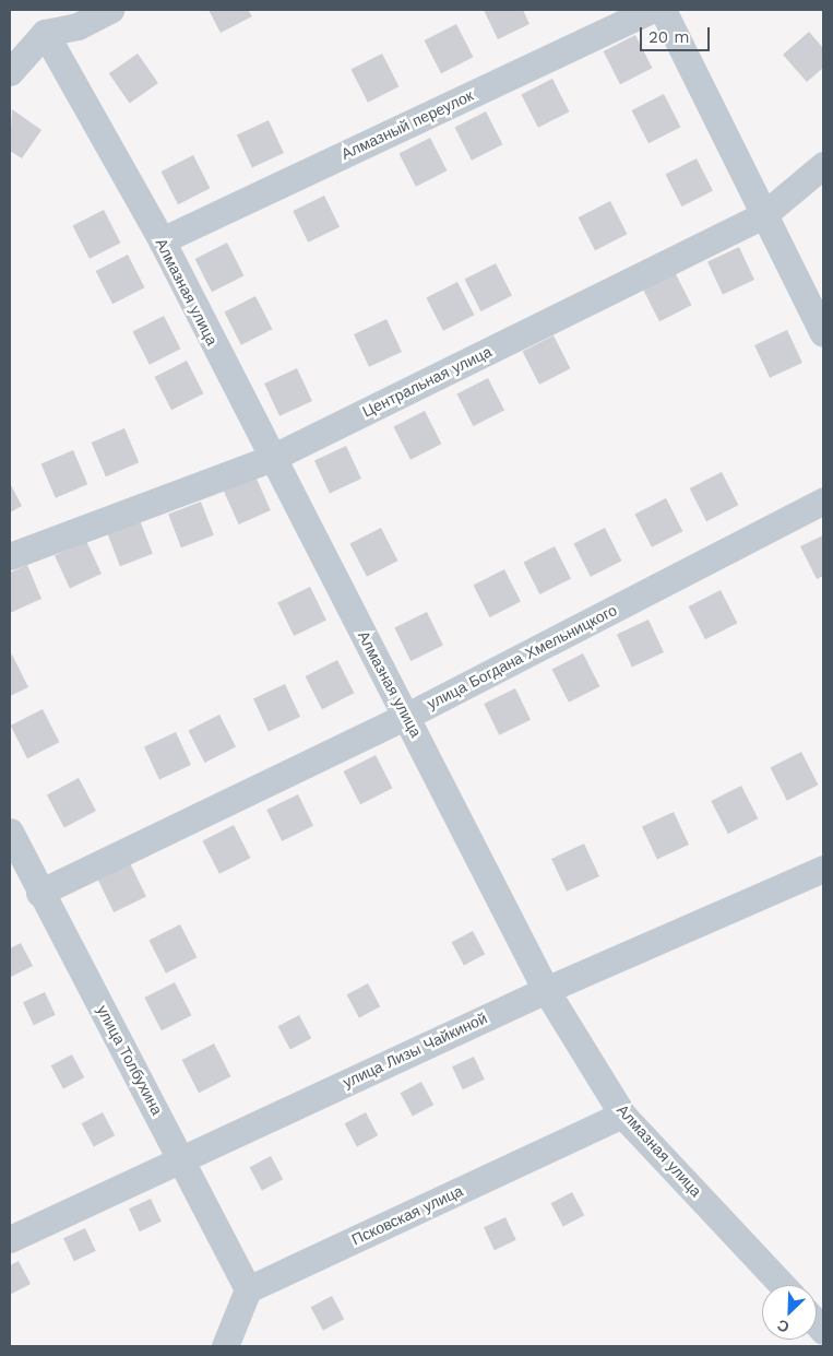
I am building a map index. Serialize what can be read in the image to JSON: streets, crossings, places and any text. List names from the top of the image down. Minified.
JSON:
{"streets":{"street":["Алмазный переулок","Алмазная улица","Центральная улица","улица Богдана Хмельницкого","улица Лизы Чайкиной","улица Толбухина","Псковская улица"]},"crossings":[["Алмазный переулок","Алмазная улица"],["Алмазная улица","Центральная улица"],["Алмазная улица","улица Богдана Хмельницкого"],["Алмазная улица","улица Лизы Чайкиной"],["Алмазная улица","Псковская улица"],["улица Богдана Хмельницкого","улица Толбухина"],["улица Лизы Чайкиной","улица Толбухина"],["улица Толбухина","Псковская улица"]],"scale_bar":"20 m","north":"bottom left"}
